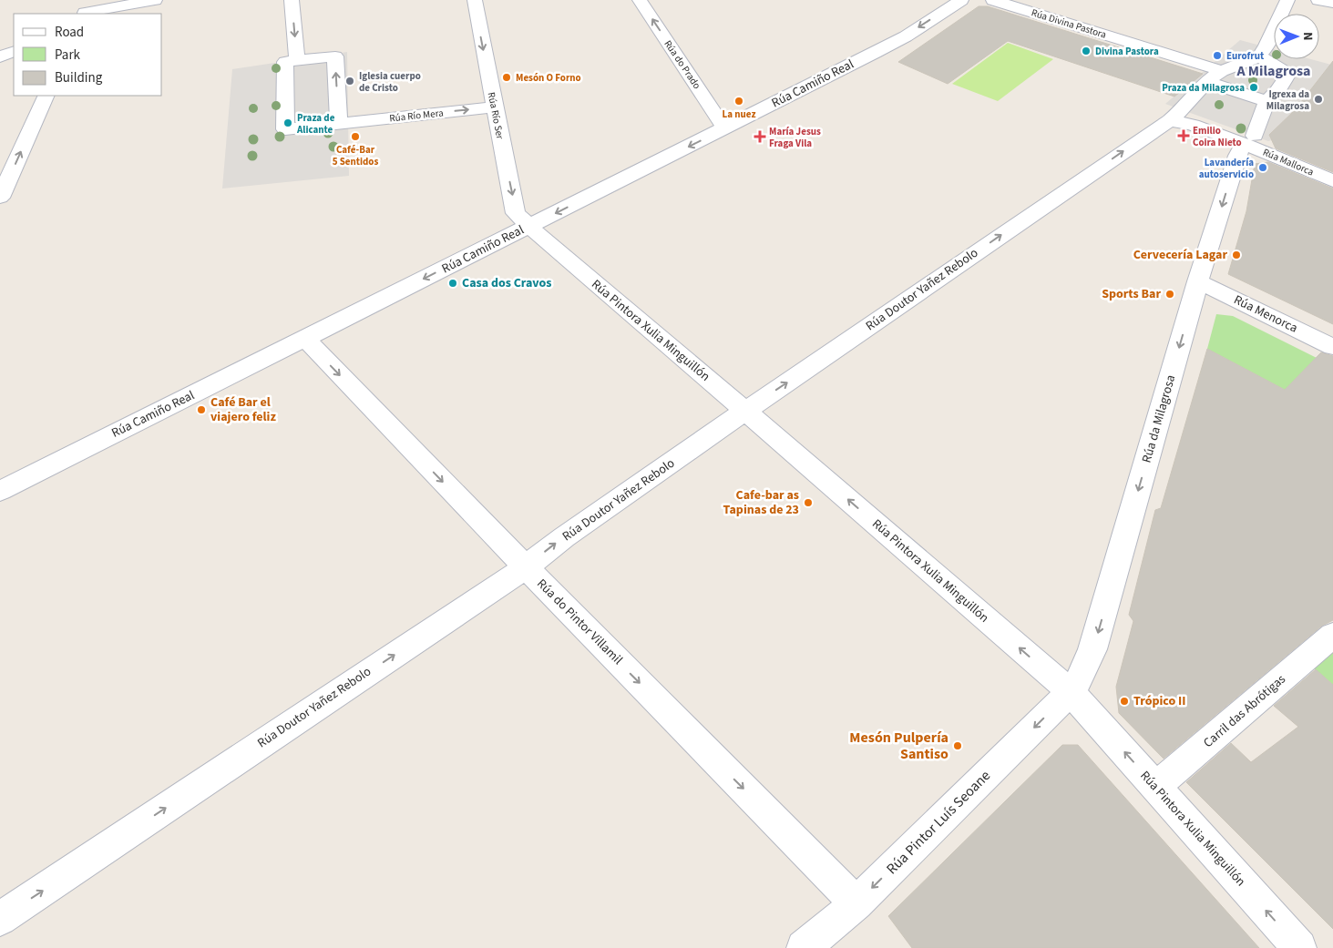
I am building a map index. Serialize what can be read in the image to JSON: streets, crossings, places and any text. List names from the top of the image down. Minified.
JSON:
{"streets":{"street":["Rúa Divina Pastora","Rúa do Prado","Rúa Camiño Real","Rúa Río Mera","Rúa Río Ser","Rúa Mallorca","Rúa Doutor Yañez Rebolo","Rúa Menorca","Rúa Pintora Xulia Minguillón","Rúa da Milagrosa","Rúa do Pintor Villamil","Carril das Abrótigas","Rúa Pintor Luís Seoane"]},"crossings":[["Rúa do Prado","Rúa Camiño Real"],["Rúa Camiño Real","Rúa Río Ser"],["Rúa Camiño Real","Rúa Pintora Xulia Minguillón"],["Rúa Camiño Real","Rúa do Pintor Villamil"],["Rúa Río Mera","Rúa Río Ser"],["Rúa Río Ser","Rúa Pintora Xulia Minguillón"],["Rúa Mallorca","Rúa da Milagrosa"],["Rúa Doutor Yañez Rebolo","Rúa Pintora Xulia Minguillón"],["Rúa Doutor Yañez Rebolo","Rúa do Pintor Villamil"],["Rúa Menorca","Rúa da Milagrosa"],["Rúa Pintora Xulia Minguillón","Rúa da Milagrosa"],["Rúa Pintora Xulia Minguillón","Carril das Abrótigas"],["Rúa Pintora Xulia Minguillón","Rúa Pintor Luís Seoane"],["Rúa da Milagrosa","Rúa Pintor Luís Seoane"],["Rúa do Pintor Villamil","Rúa Pintor Luís Seoane"]],"one_way":["Rúa do Prado","Rúa Camiño Real","Rúa Río Mera","Rúa Río Ser","Rúa Doutor Yañez Rebolo","Rúa Pintora Xulia Minguillón","Rúa da Milagrosa","Rúa do Pintor Villamil","Rúa Pintor Luís Seoane"],"districts":["A Milagrosa"],"places":{"other":["Divina Pastora","Eurofrut","Mesón O Forno","Iglesia cuerpo de Cristo","Praza da Milagrosa","Igrexa da Milagrosa","La nuez","Praza de Alicante","Café-Bar 5 Sentidos","Lavandería autoservicio","Cervecería Lagar","Casa dos Cravos","Sports Bar","Café Bar el viajero feliz","Cafe-bar as Tapinas de 23","Trópico II","Mesón Pulpería Santiso"],"health":["Emilio Coira Nieto","María Jesus Fraga Vila"]},"legend":["Road","Park","Building"],"north":"right"}
